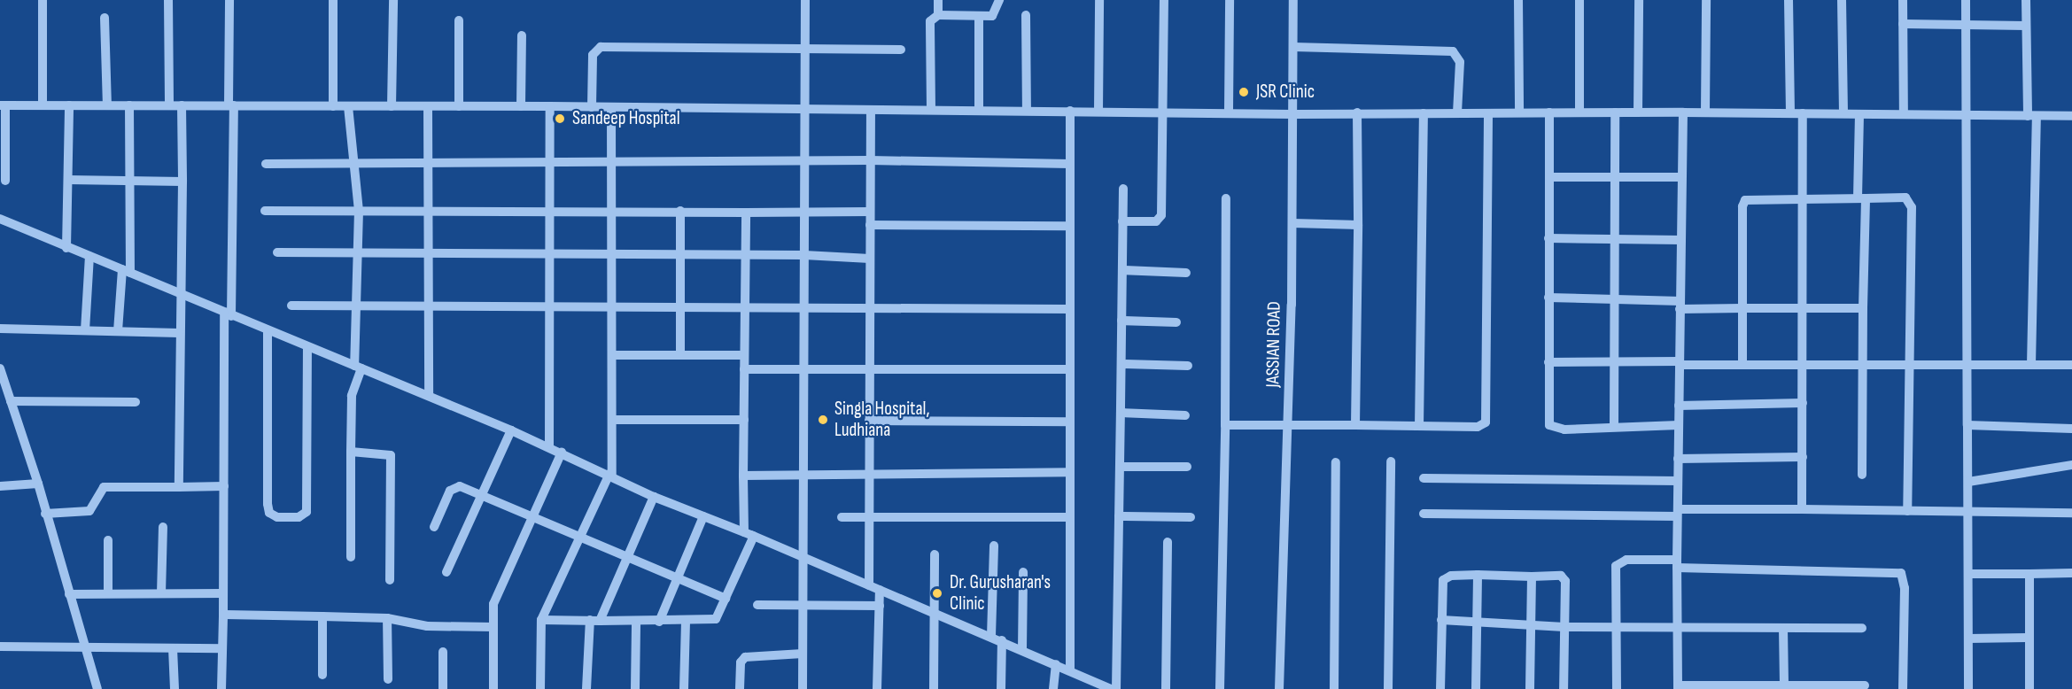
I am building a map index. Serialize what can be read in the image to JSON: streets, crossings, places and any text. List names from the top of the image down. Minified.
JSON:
{"streets":{"street":["JASSIAN ROAD"]},"places":["JSR Clinic","Sandeep Hospital","Singla Hospital, Ludhiana","Dr. Gurusharan's Clinic"]}
